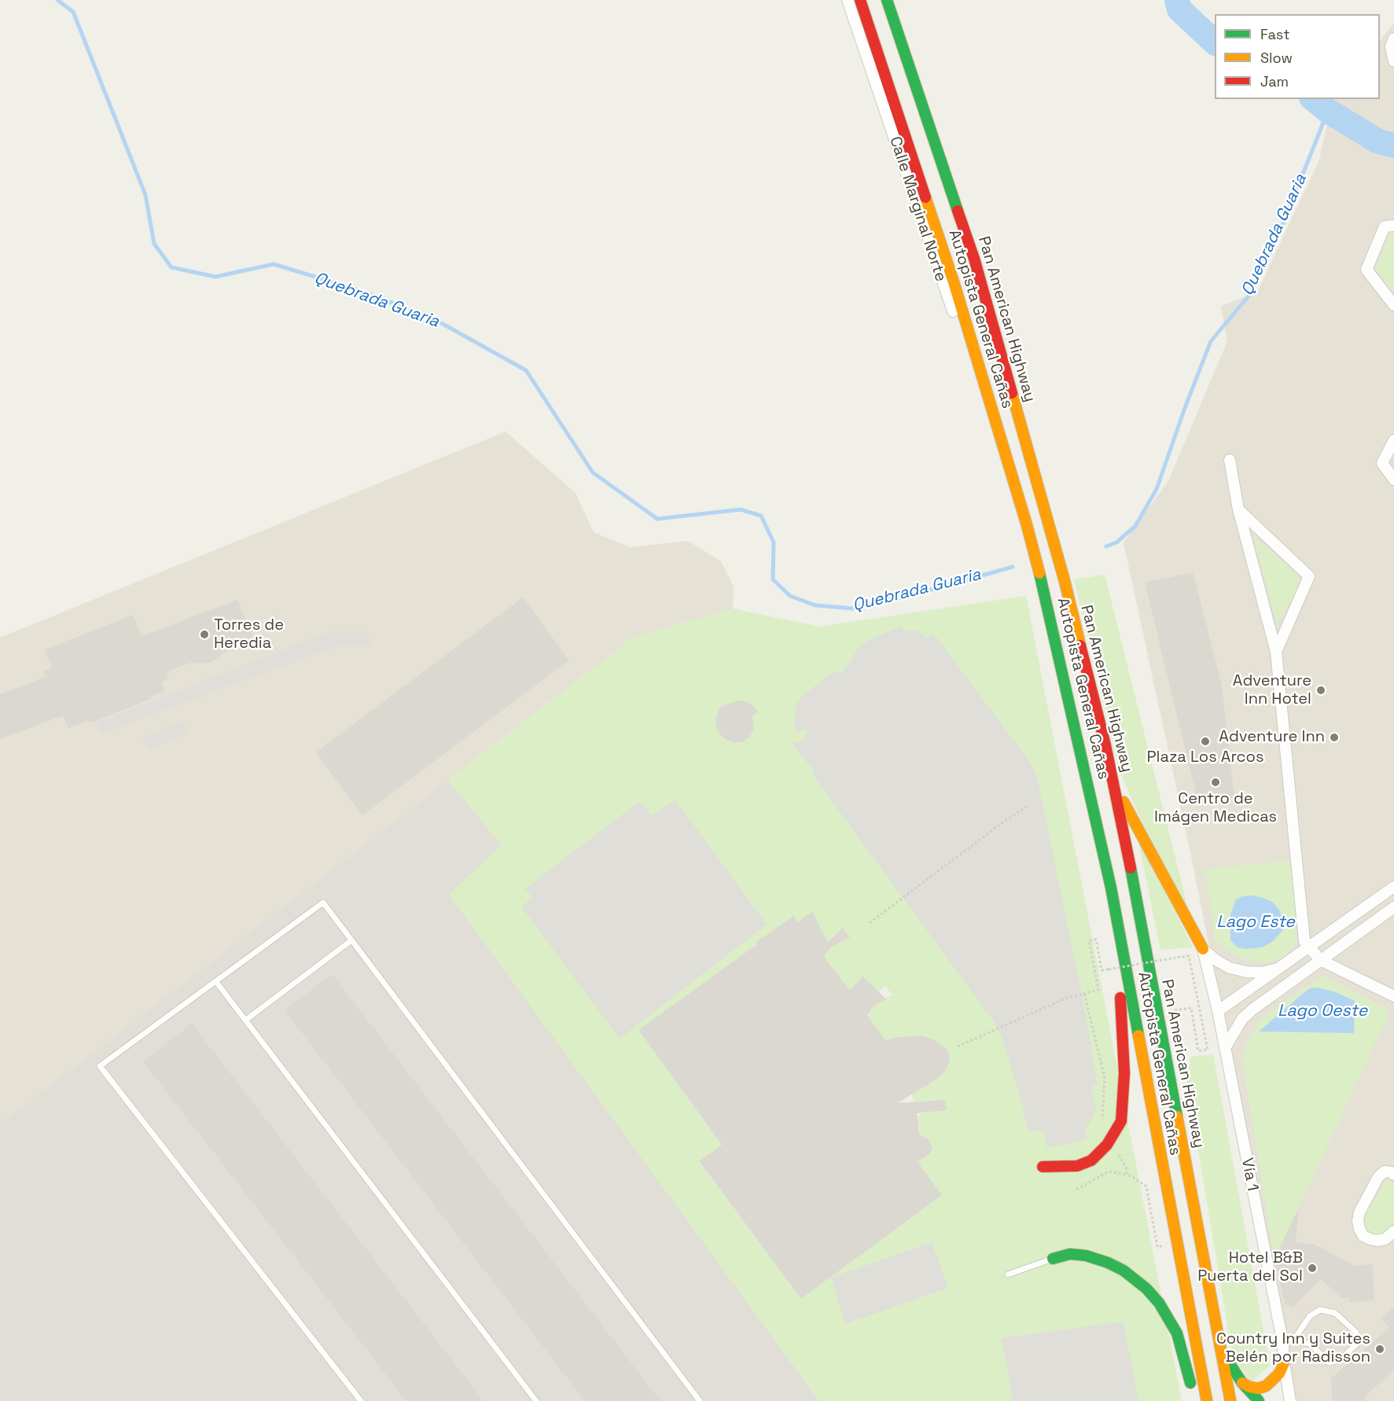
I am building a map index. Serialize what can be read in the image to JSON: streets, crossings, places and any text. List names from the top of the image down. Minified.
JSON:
{"streets":{"highway":["Autopista General Cañas","Pan American Highway"],"street":["Calle Marginal Norte","Vía 1"]},"crossings":[["Calle Marginal Norte","Autopista General Cañas"]],"water":["Quebrada Guaria","Lago Este","Lago Oeste"],"places":["Torres de Heredia","Adventure Inn Hotel","Adventure Inn","Plaza Los Arcos","Centro de Imágen Medicas","Hotel B&B Puerta del Sol","Country Inn y Suites Belén por Radisson"],"legend":["Fast","Slow","Jam"]}
